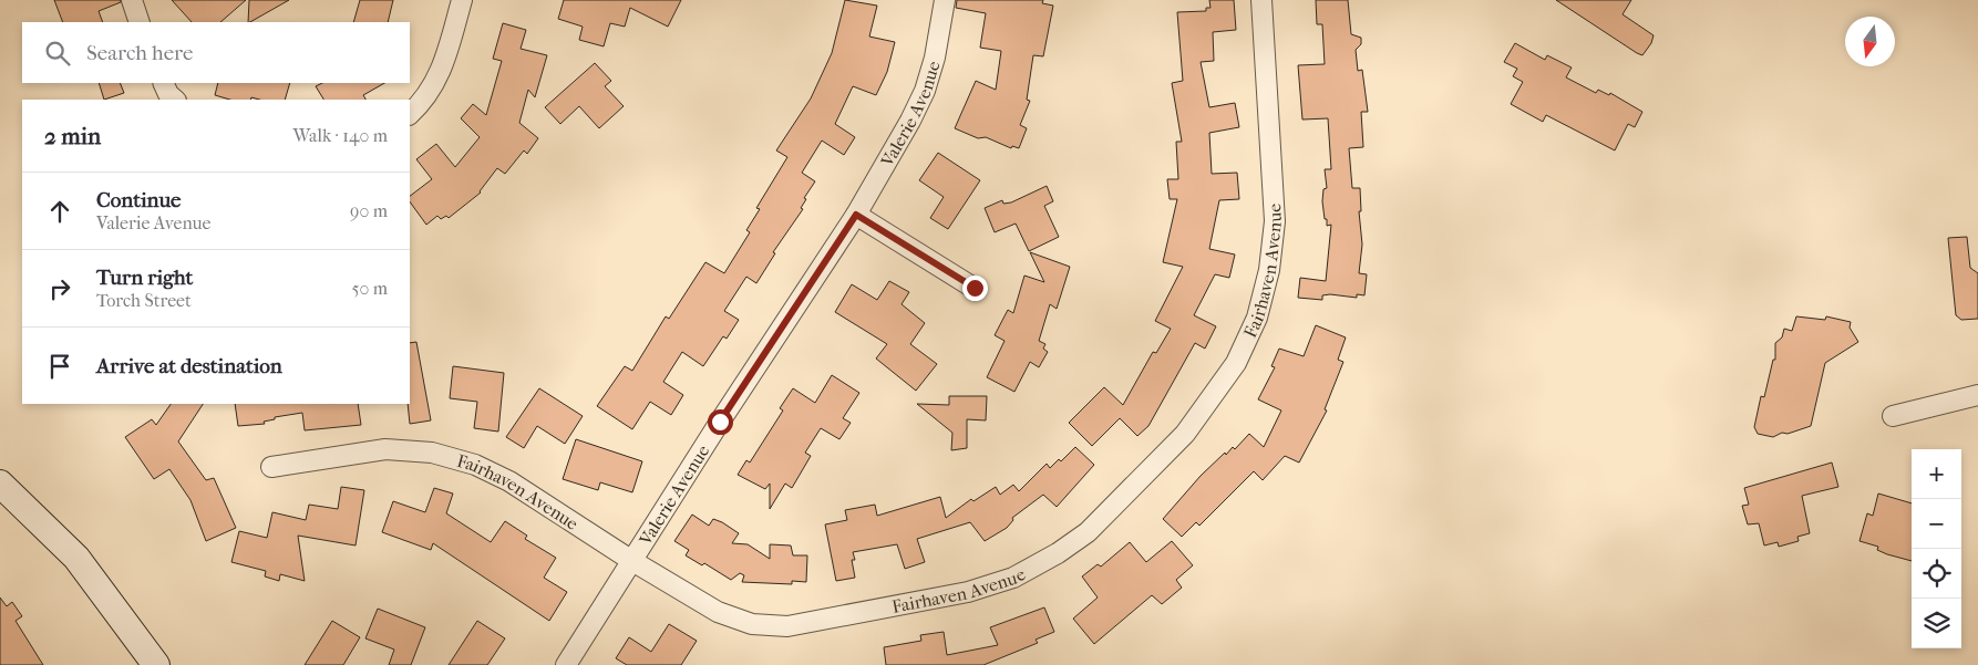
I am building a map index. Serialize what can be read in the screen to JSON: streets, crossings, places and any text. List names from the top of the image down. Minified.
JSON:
{"streets":{"street":["Valerie Avenue","Fairhaven Avenue"]},"crossings":[["Valerie Avenue","Fairhaven Avenue"]],"north":"bottom","page":{"search":"Search here","heading":["2 min","Walk · 140 m"],"list":[["Continue","Valerie Avenue","90 m"],["Turn right","Torch Street","50 m"],"Arrive at destination"],"map_buttons":["+","−"]}}
